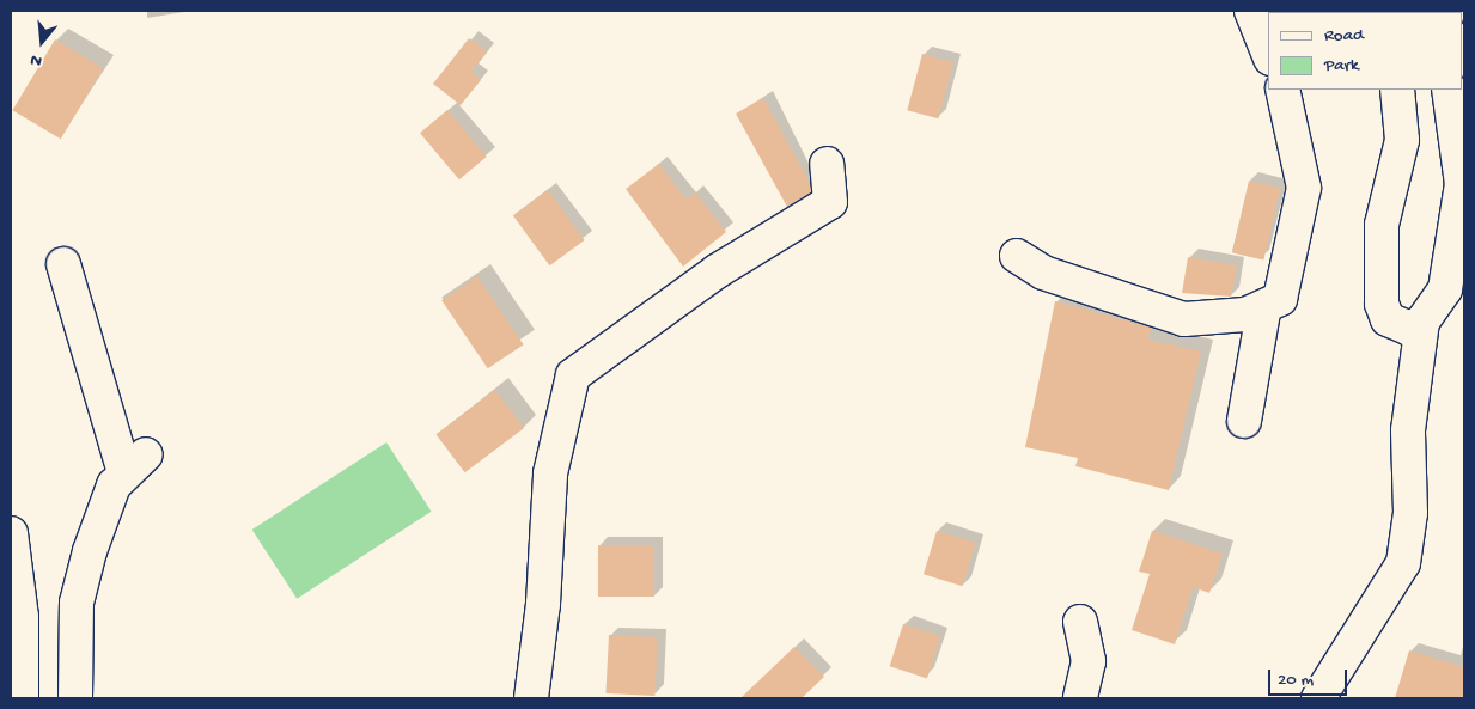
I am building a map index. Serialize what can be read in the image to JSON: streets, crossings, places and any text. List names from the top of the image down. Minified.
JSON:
{"legend":["Road","Park"],"scale_bar":"20 m","north":"bottom"}
